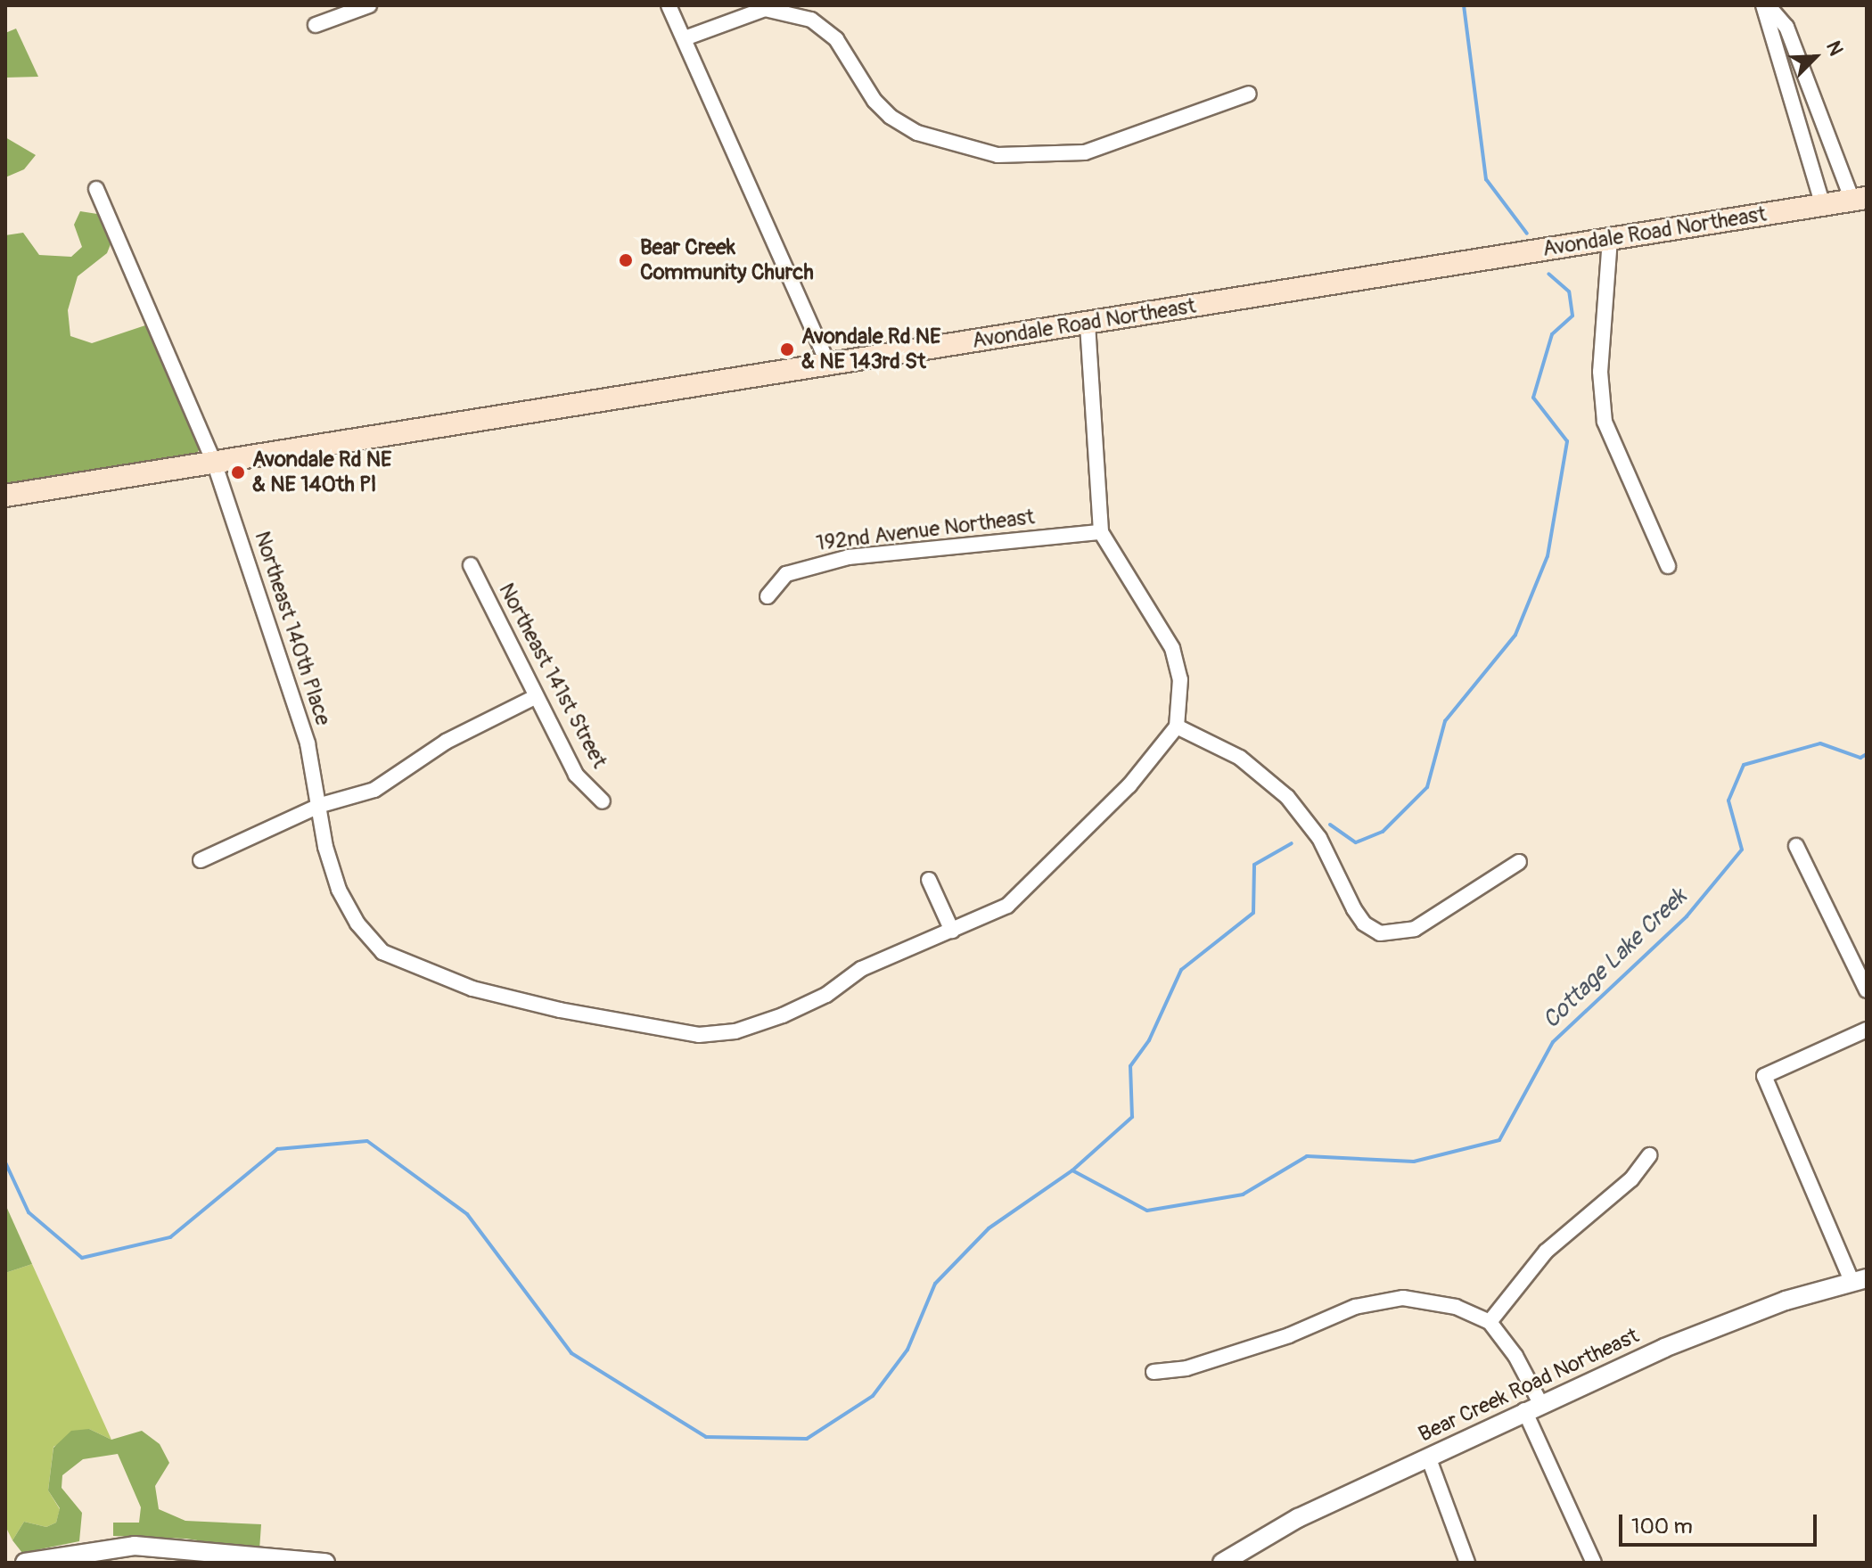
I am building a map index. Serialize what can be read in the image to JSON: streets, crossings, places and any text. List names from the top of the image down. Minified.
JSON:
{"streets":{"main road":["Avondale Road Northeast"],"street":["192nd Avenue Northeast","Northeast 140th Place","Northeast 141st Street","Bear Creek Road Northeast"]},"crossings":[["Avondale Road Northeast","Northeast 140th Place"]],"water":["Cottage Lake Creek"],"places":["Bear Creek Community Church","Avondale Rd NE & NE 143rd St","Avondale Rd NE & NE 140th Pl"],"scale_bar":"100 m","north":"top right"}
